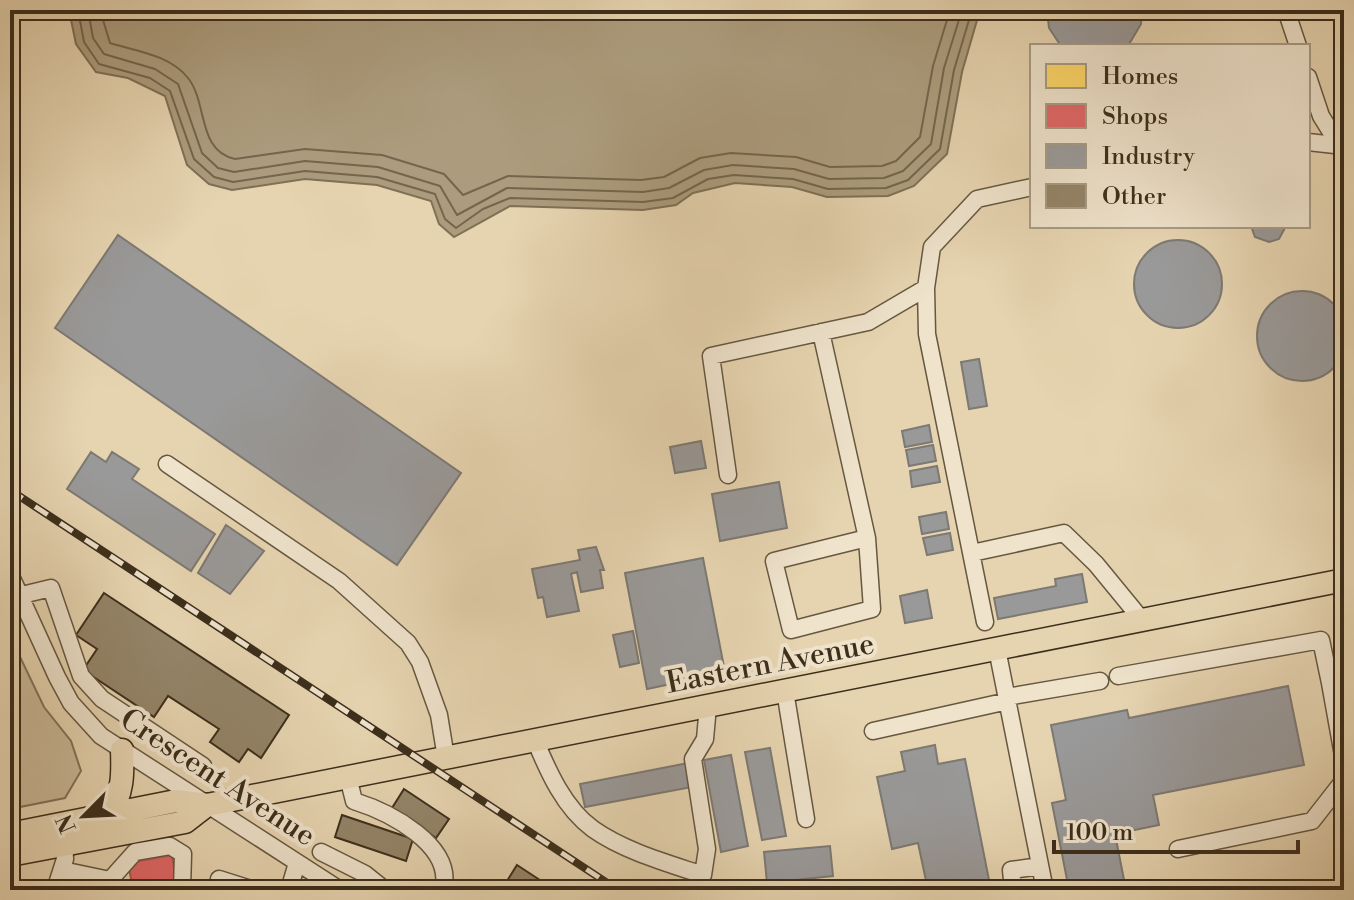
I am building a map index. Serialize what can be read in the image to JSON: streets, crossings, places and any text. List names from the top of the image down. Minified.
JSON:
{"streets":{"main road":["Eastern Avenue"],"street":["Crescent Avenue"]},"crossings":[["Eastern Avenue","Crescent Avenue"]],"legend":["Homes","Shops","Industry","Other"],"scale_bar":"100 m","north":"bottom left"}
